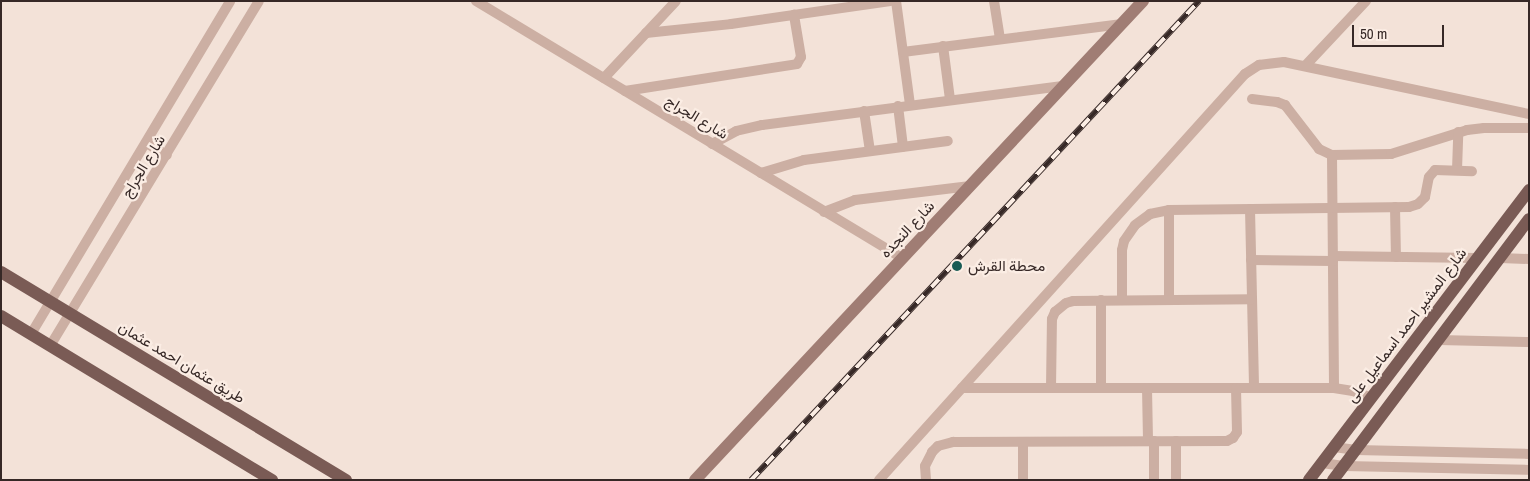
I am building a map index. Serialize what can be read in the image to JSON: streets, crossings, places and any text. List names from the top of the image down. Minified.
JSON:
{"streets":{"main road":["شارع المشير احمد اسماعيل على","طريق عثمان احمد عثمان"],"street":["شارع الجراج","شارع النجده"]},"crossings":[["شارع الجراج","شارع النجده"],["شارع الجراج","طريق عثمان احمد عثمان"]],"places":["محطة القرش"],"scale_bar":"50 m"}
